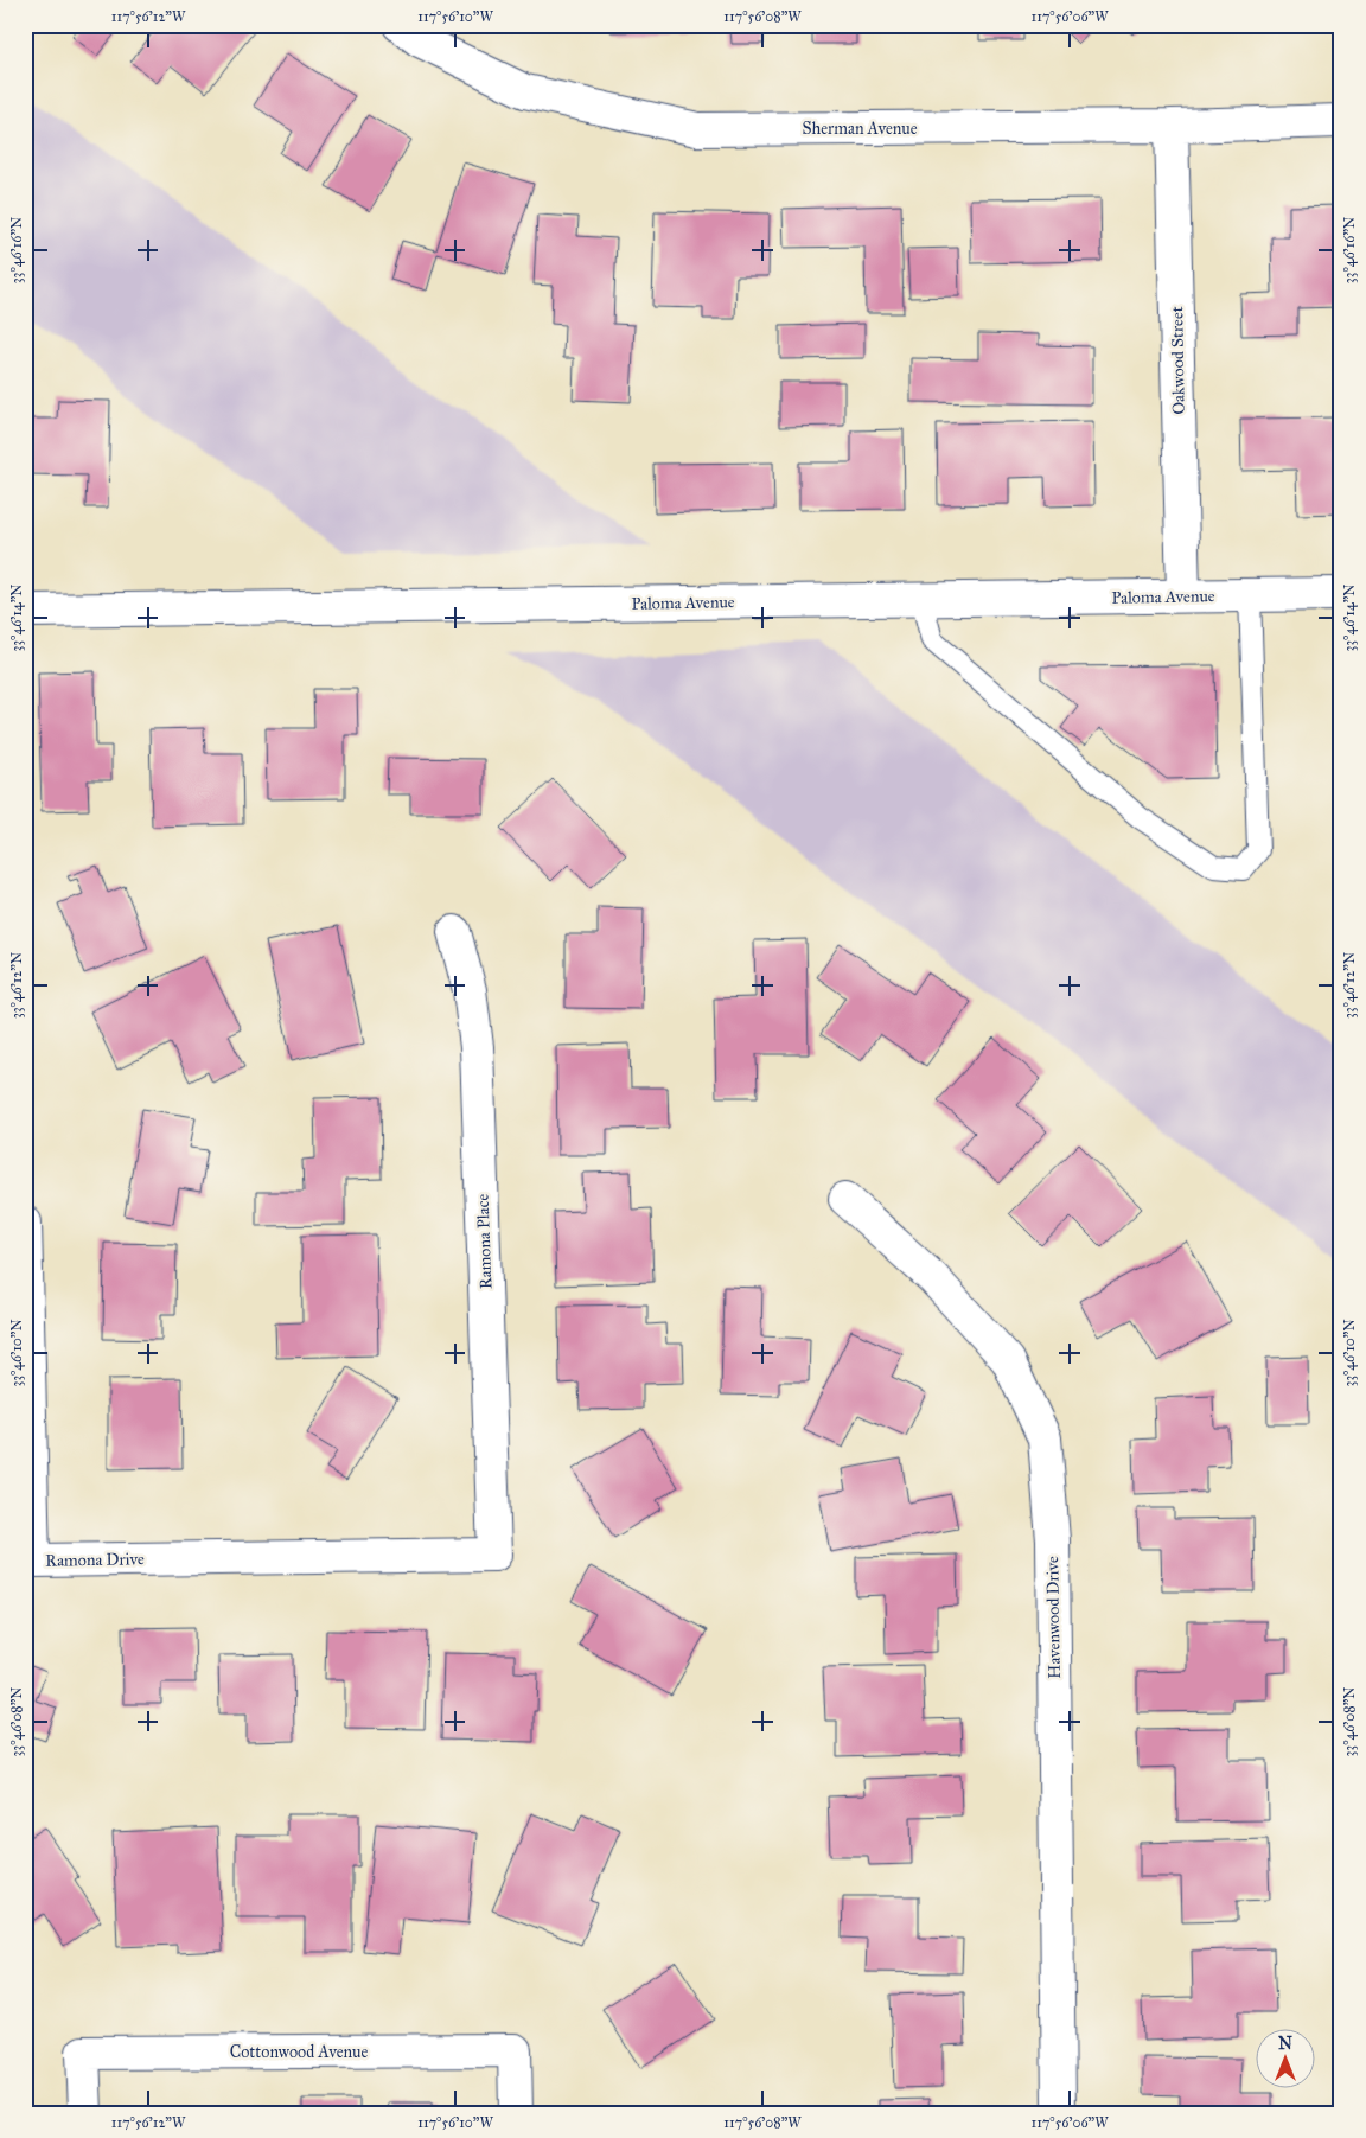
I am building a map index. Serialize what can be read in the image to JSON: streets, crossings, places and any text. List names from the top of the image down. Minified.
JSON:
{"streets":{"street":["Sherman Avenue","Oakwood Street","Paloma Avenue","Ramona Place","Ramona Drive","Havenwood Drive","Cottonwood Avenue"]},"crossings":[["Sherman Avenue","Oakwood Street"],["Oakwood Street","Paloma Avenue"],["Ramona Place","Ramona Drive"]],"north":"top","coordinates":["117°56'12\"W","117°56'10\"W","117°56'08\"W","117°56'06\"W","33°46'16\"N","33°46'14\"N","33°46'12\"N","33°46'10\"N","33°46'08\"N"]}
